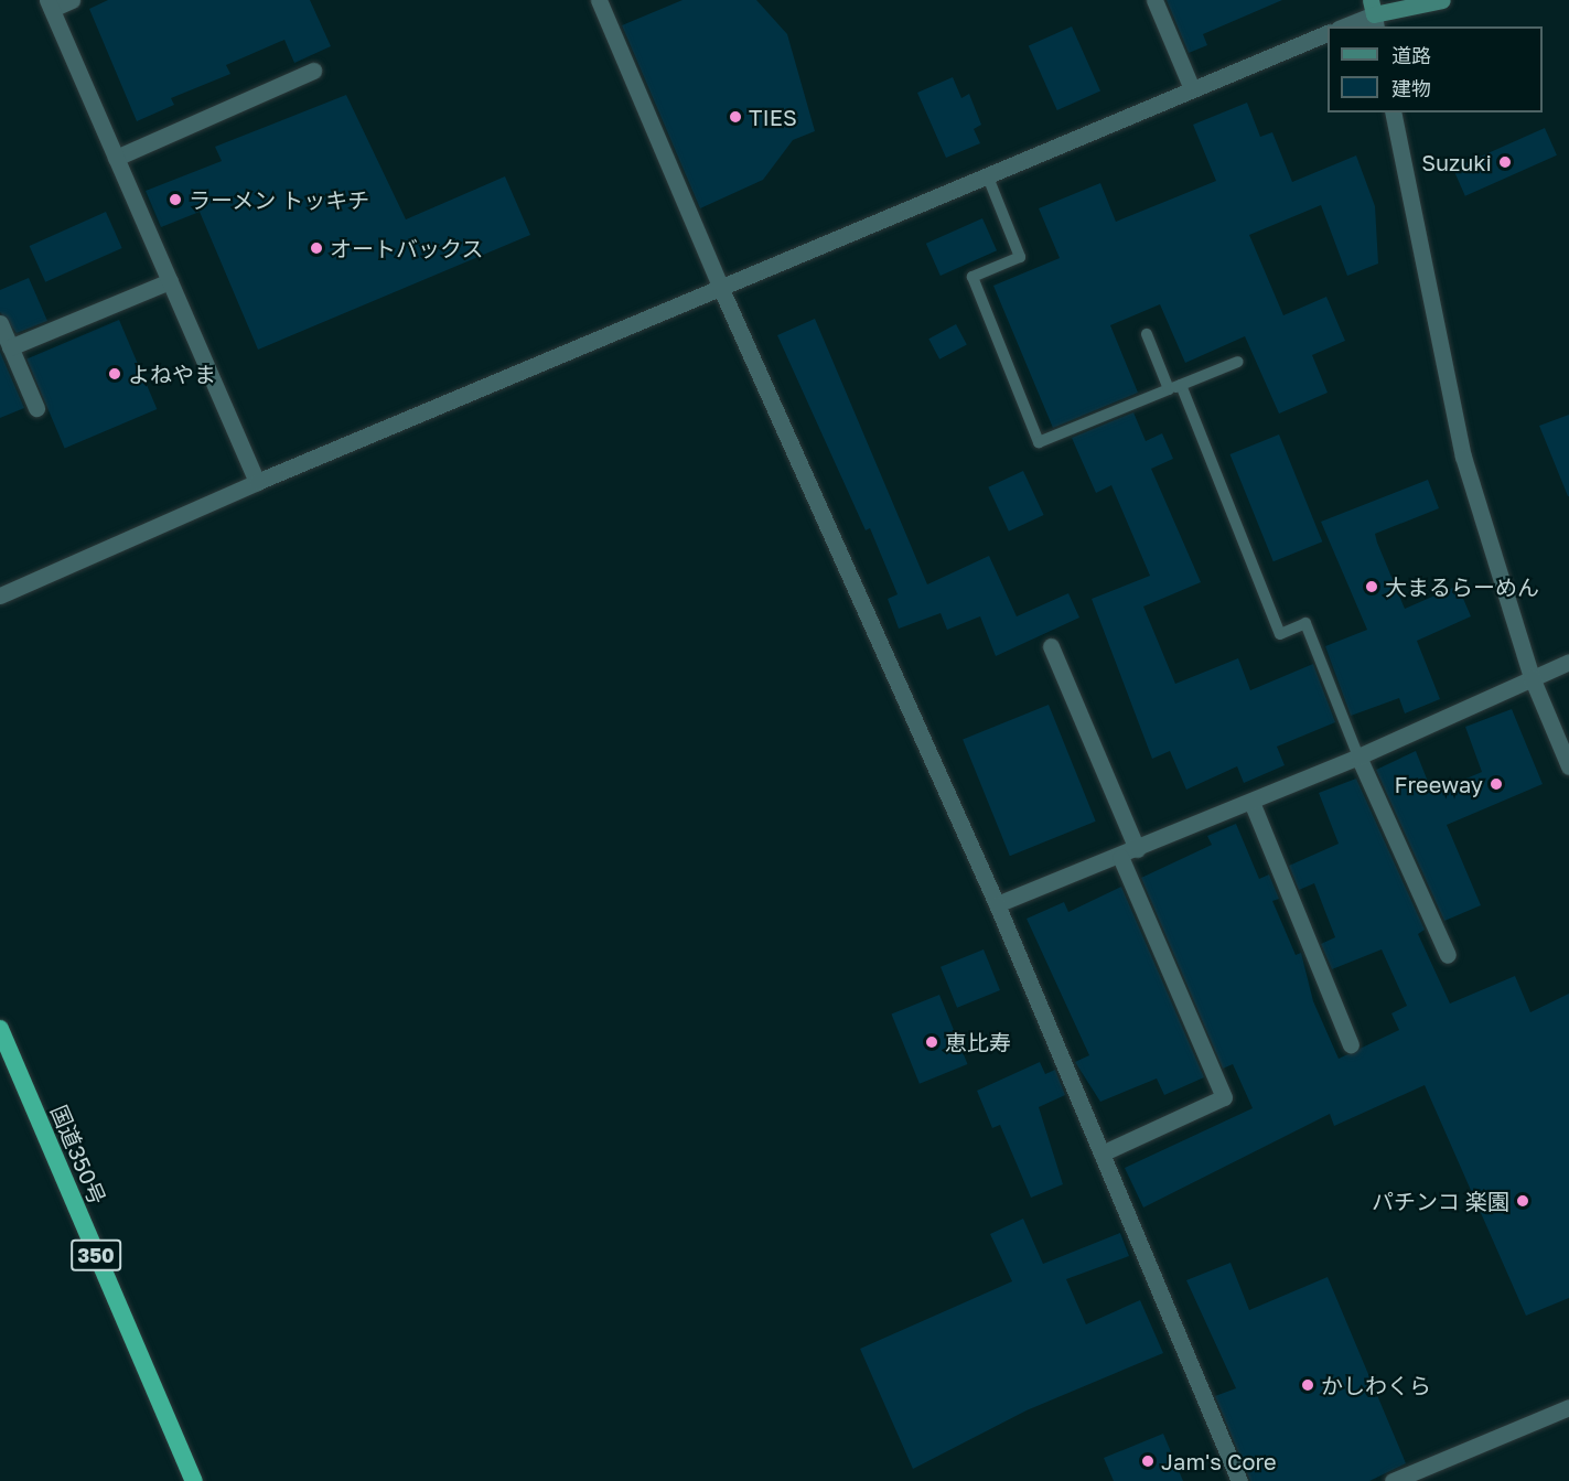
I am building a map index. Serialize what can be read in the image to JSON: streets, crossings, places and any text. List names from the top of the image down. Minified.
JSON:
{"streets":{"highway":["国道350号","350"]},"places":["TIES","Suzuki","ラーメン トッキチ","オートバックス","よねやま","大まるらーめん","Freeway","恵比寿","パチンコ 楽園","かしわくら","Jam's Core"],"legend":["道路","建物"]}
